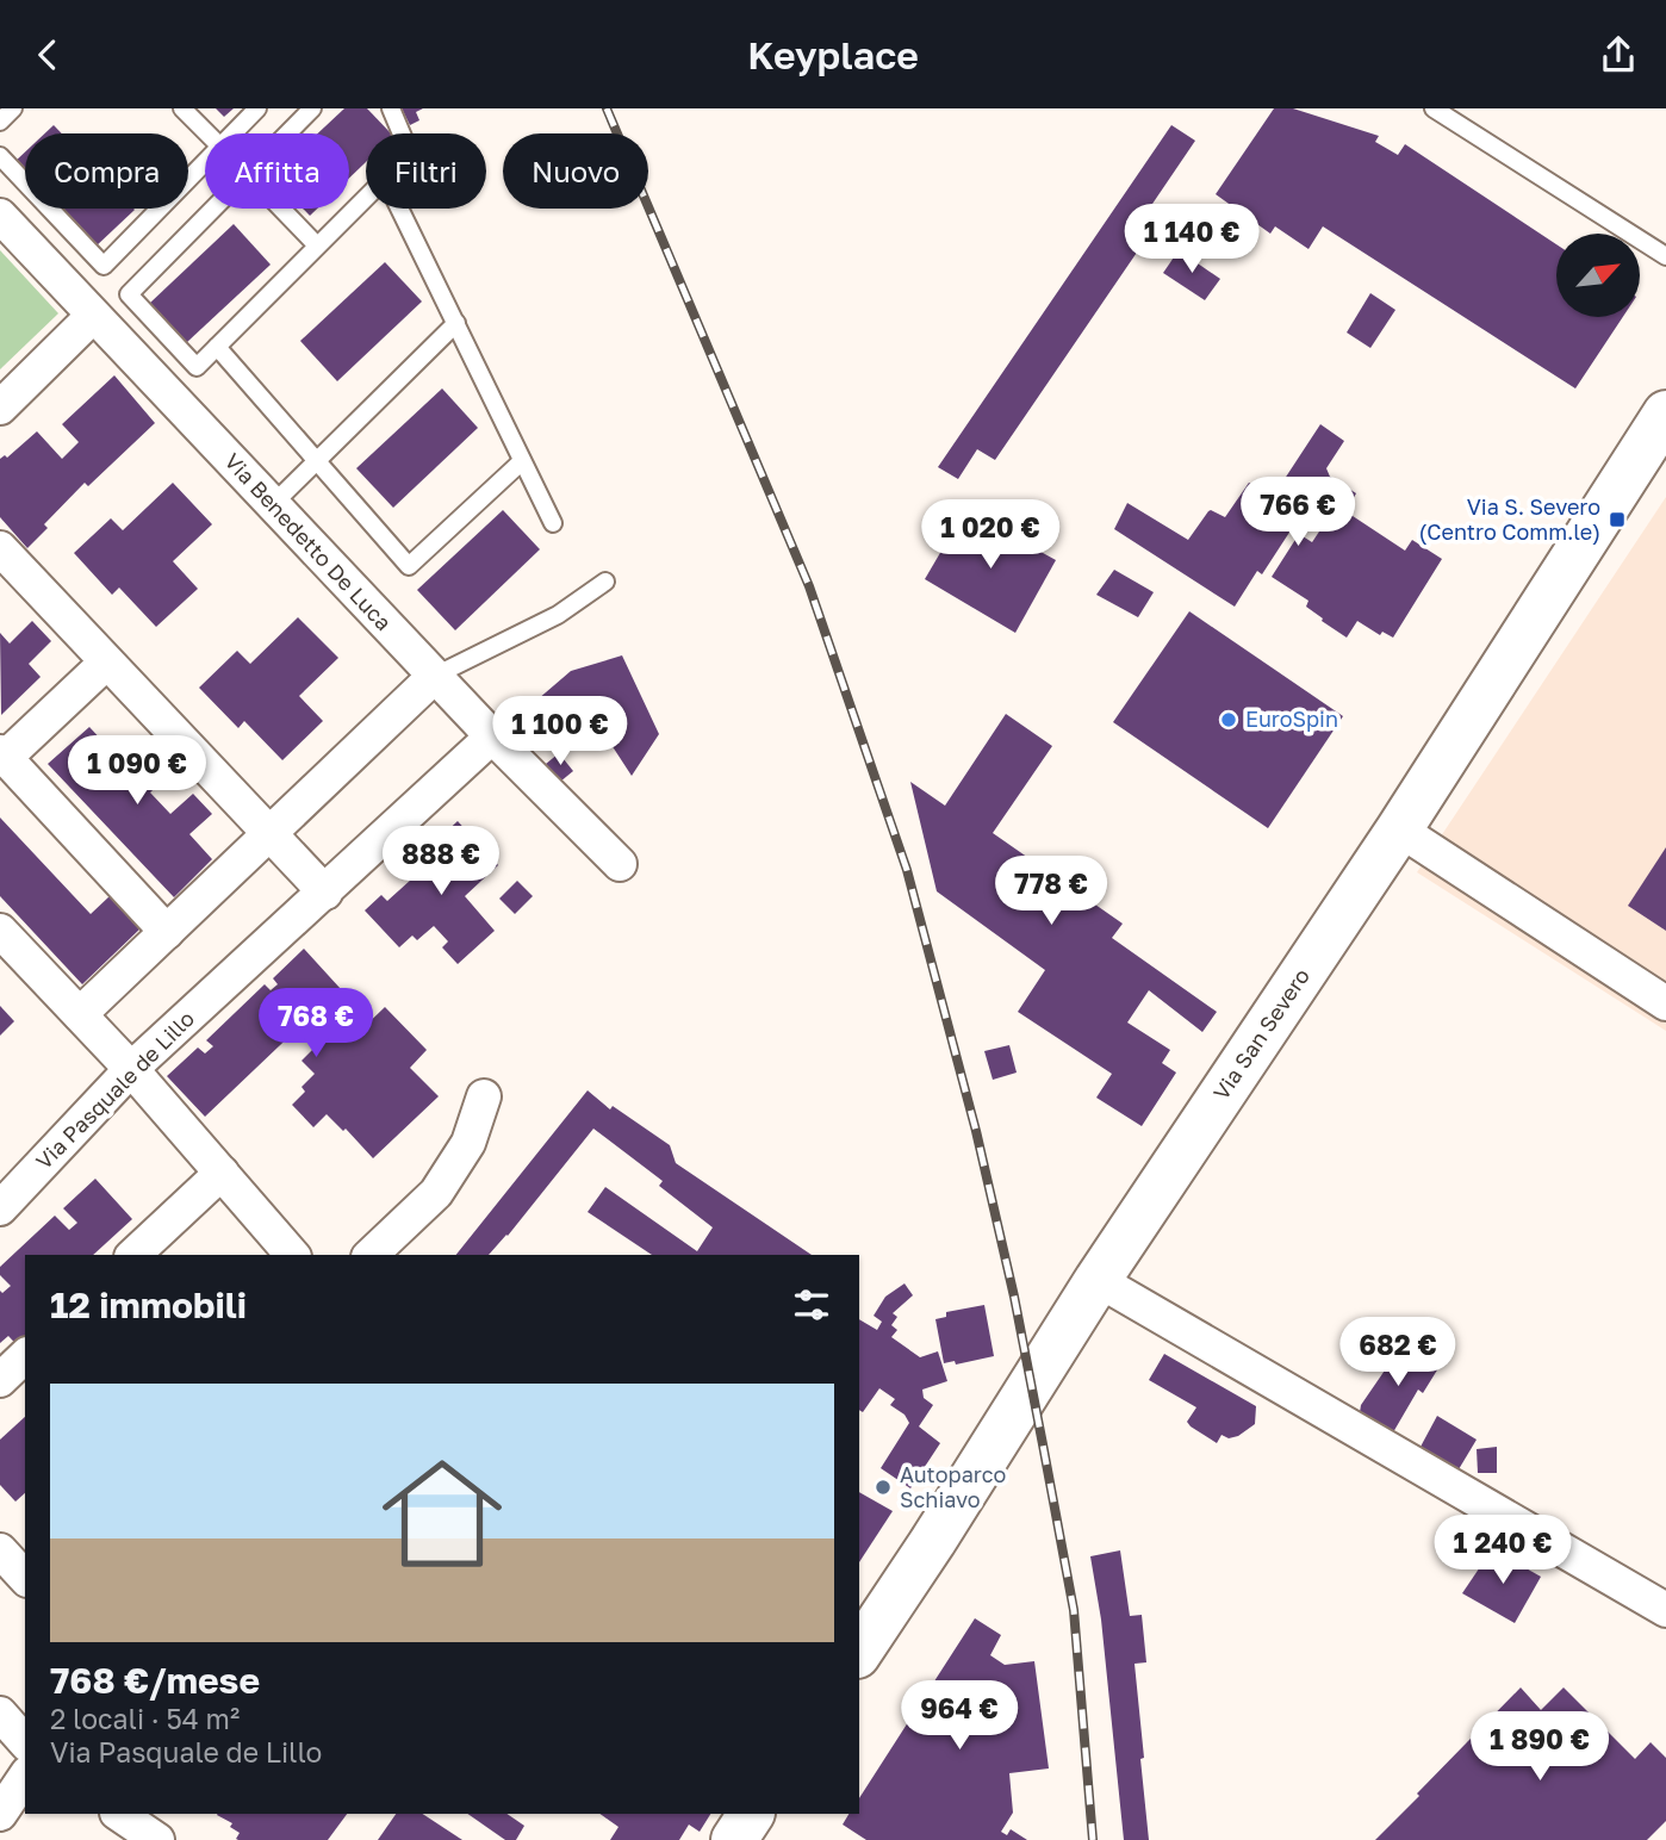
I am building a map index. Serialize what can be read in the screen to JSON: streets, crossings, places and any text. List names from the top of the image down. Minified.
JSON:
{"streets":{"main road":["Via San Severo"],"street":["Via Benedetto De Luca","Via Pasquale de Lillo"]},"crossings":[["Via Benedetto De Luca","Via Pasquale de Lillo"]],"places":{"transit":["Via S. Severo (Centro Comm.le)"],"other":["EuroSpin","Autoparco Schiavo"]},"north":"top right","page":{"header":"Keyplace","chip":["Compra","Affitta","Filtri","Nuovo"],"price":["1 140 €","766 €","1 020 €","1 100 €","1 090 €","888 €","778 €","768 €","682 €","1 240 €","964 €","1 890 €"],"heading":"12 immobili","list":[{"name":"768 €/mese","note":"2 locali · 54 m² · Via Pasquale de Lillo"}]}}
